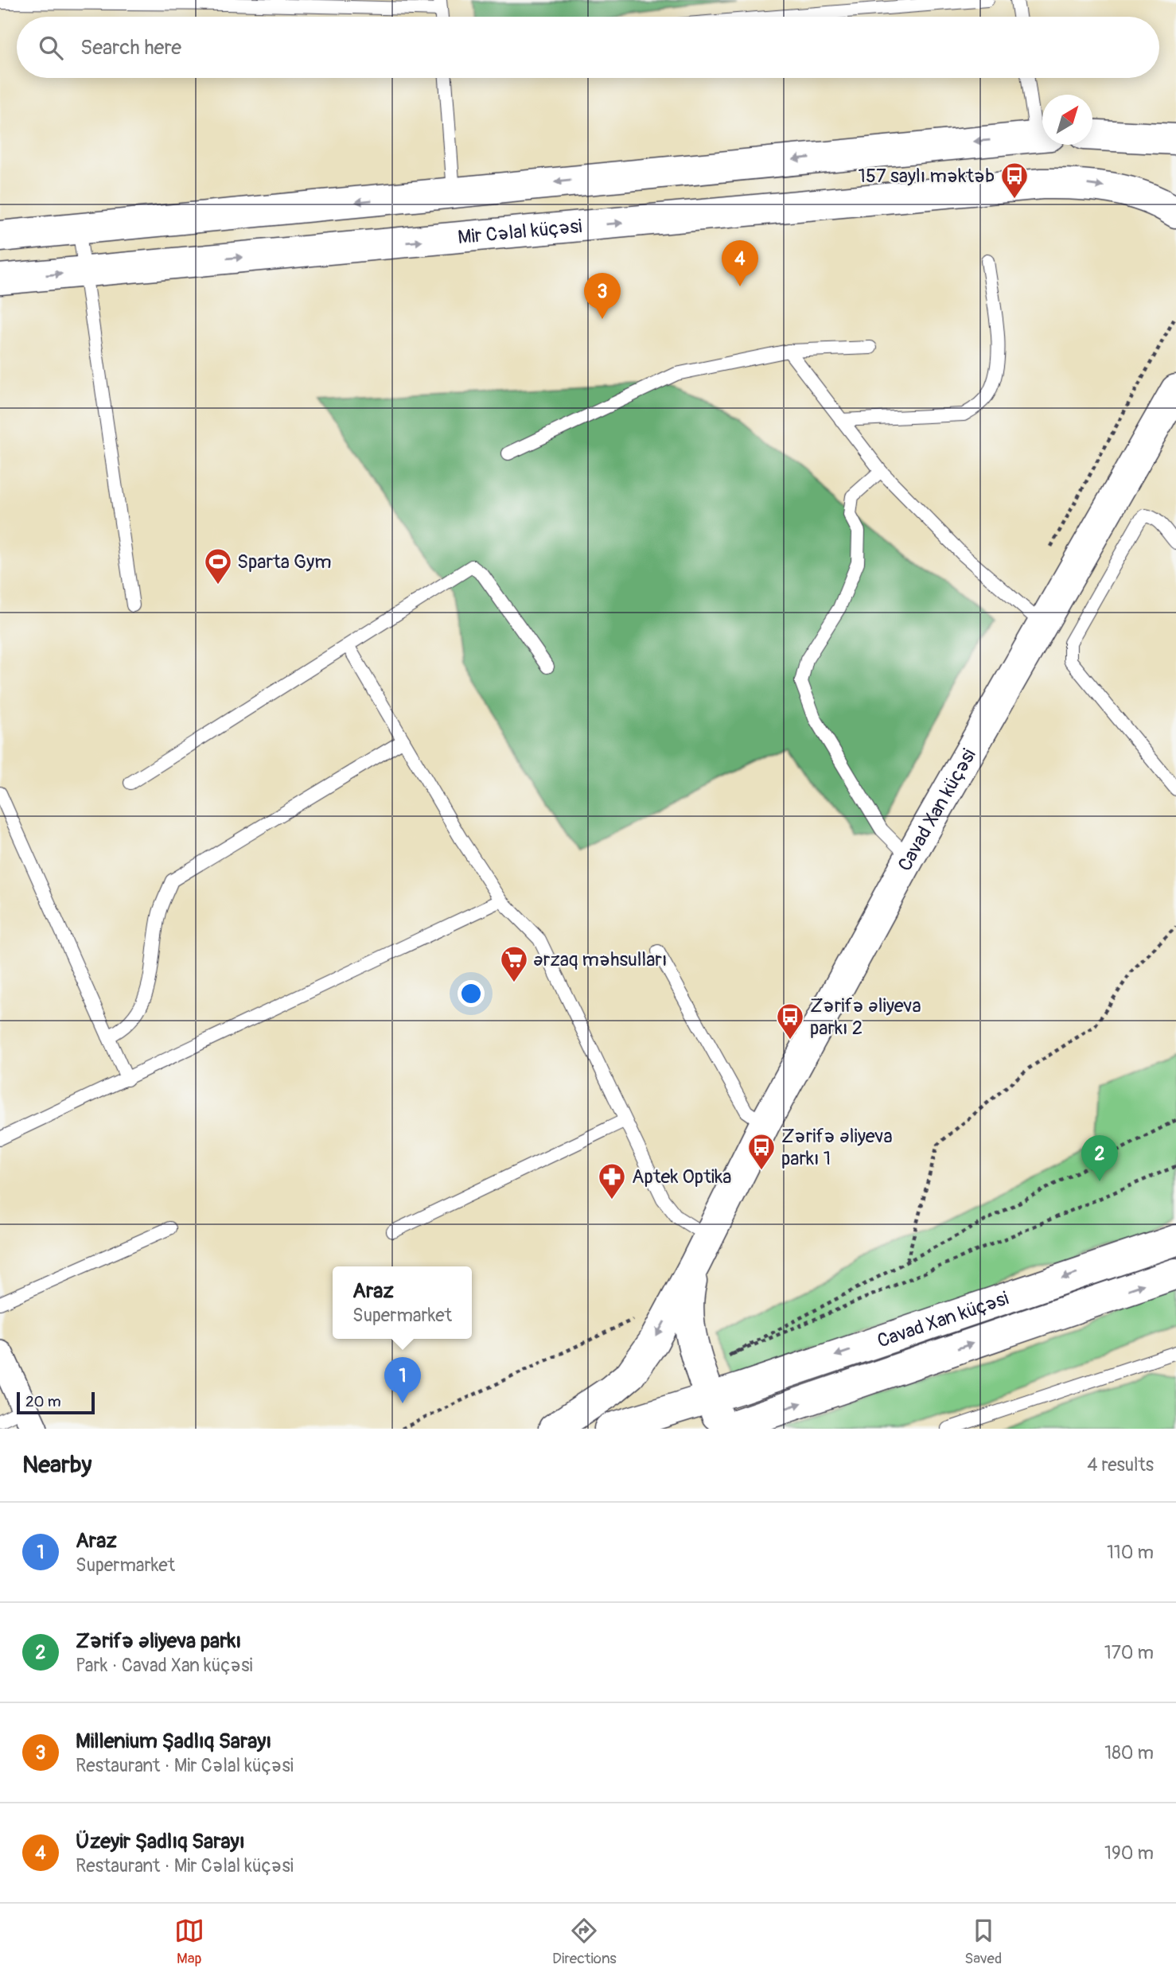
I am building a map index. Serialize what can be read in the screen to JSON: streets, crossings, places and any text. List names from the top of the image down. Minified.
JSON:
{"streets":{"street":["Mir Cəlal küçəsi","Cavad Xan küçəsi"]},"places":{"bus stop":["157 saylı məktəb","Zərifə Əliyeva parkı 2","Zərifə Əliyeva parkı 1"],"sports":["Sparta Gym"],"supermarket":["Ərzaq məhsulları"],"pharmacy":["Aptek Optika"]},"scale_bar":"20 m","north":"top right","page":{"search":"Search here","pins":["4","3","2","1"],"popup":["Araz","Supermarket"],"scale":"20 m","heading":["Nearby","4 results"],"list":[{"mark":"1","name":"Araz","note":"Supermarket","value":"110 m"},{"mark":"2","name":"Zərifə Əliyeva parkı","note":"Park · Cavad Xan küçəsi","value":"170 m"},{"mark":"3","name":"Millenium Şadlıq Sarayı","note":"Restaurant · Mir Cəlal küçəsi","value":"180 m"},{"mark":"4","name":"Üzeyir Şadlıq Sarayı","note":"Restaurant · Mir Cəlal küçəsi","value":"190 m"}],"nav":["Map","Directions","Saved"]}}
